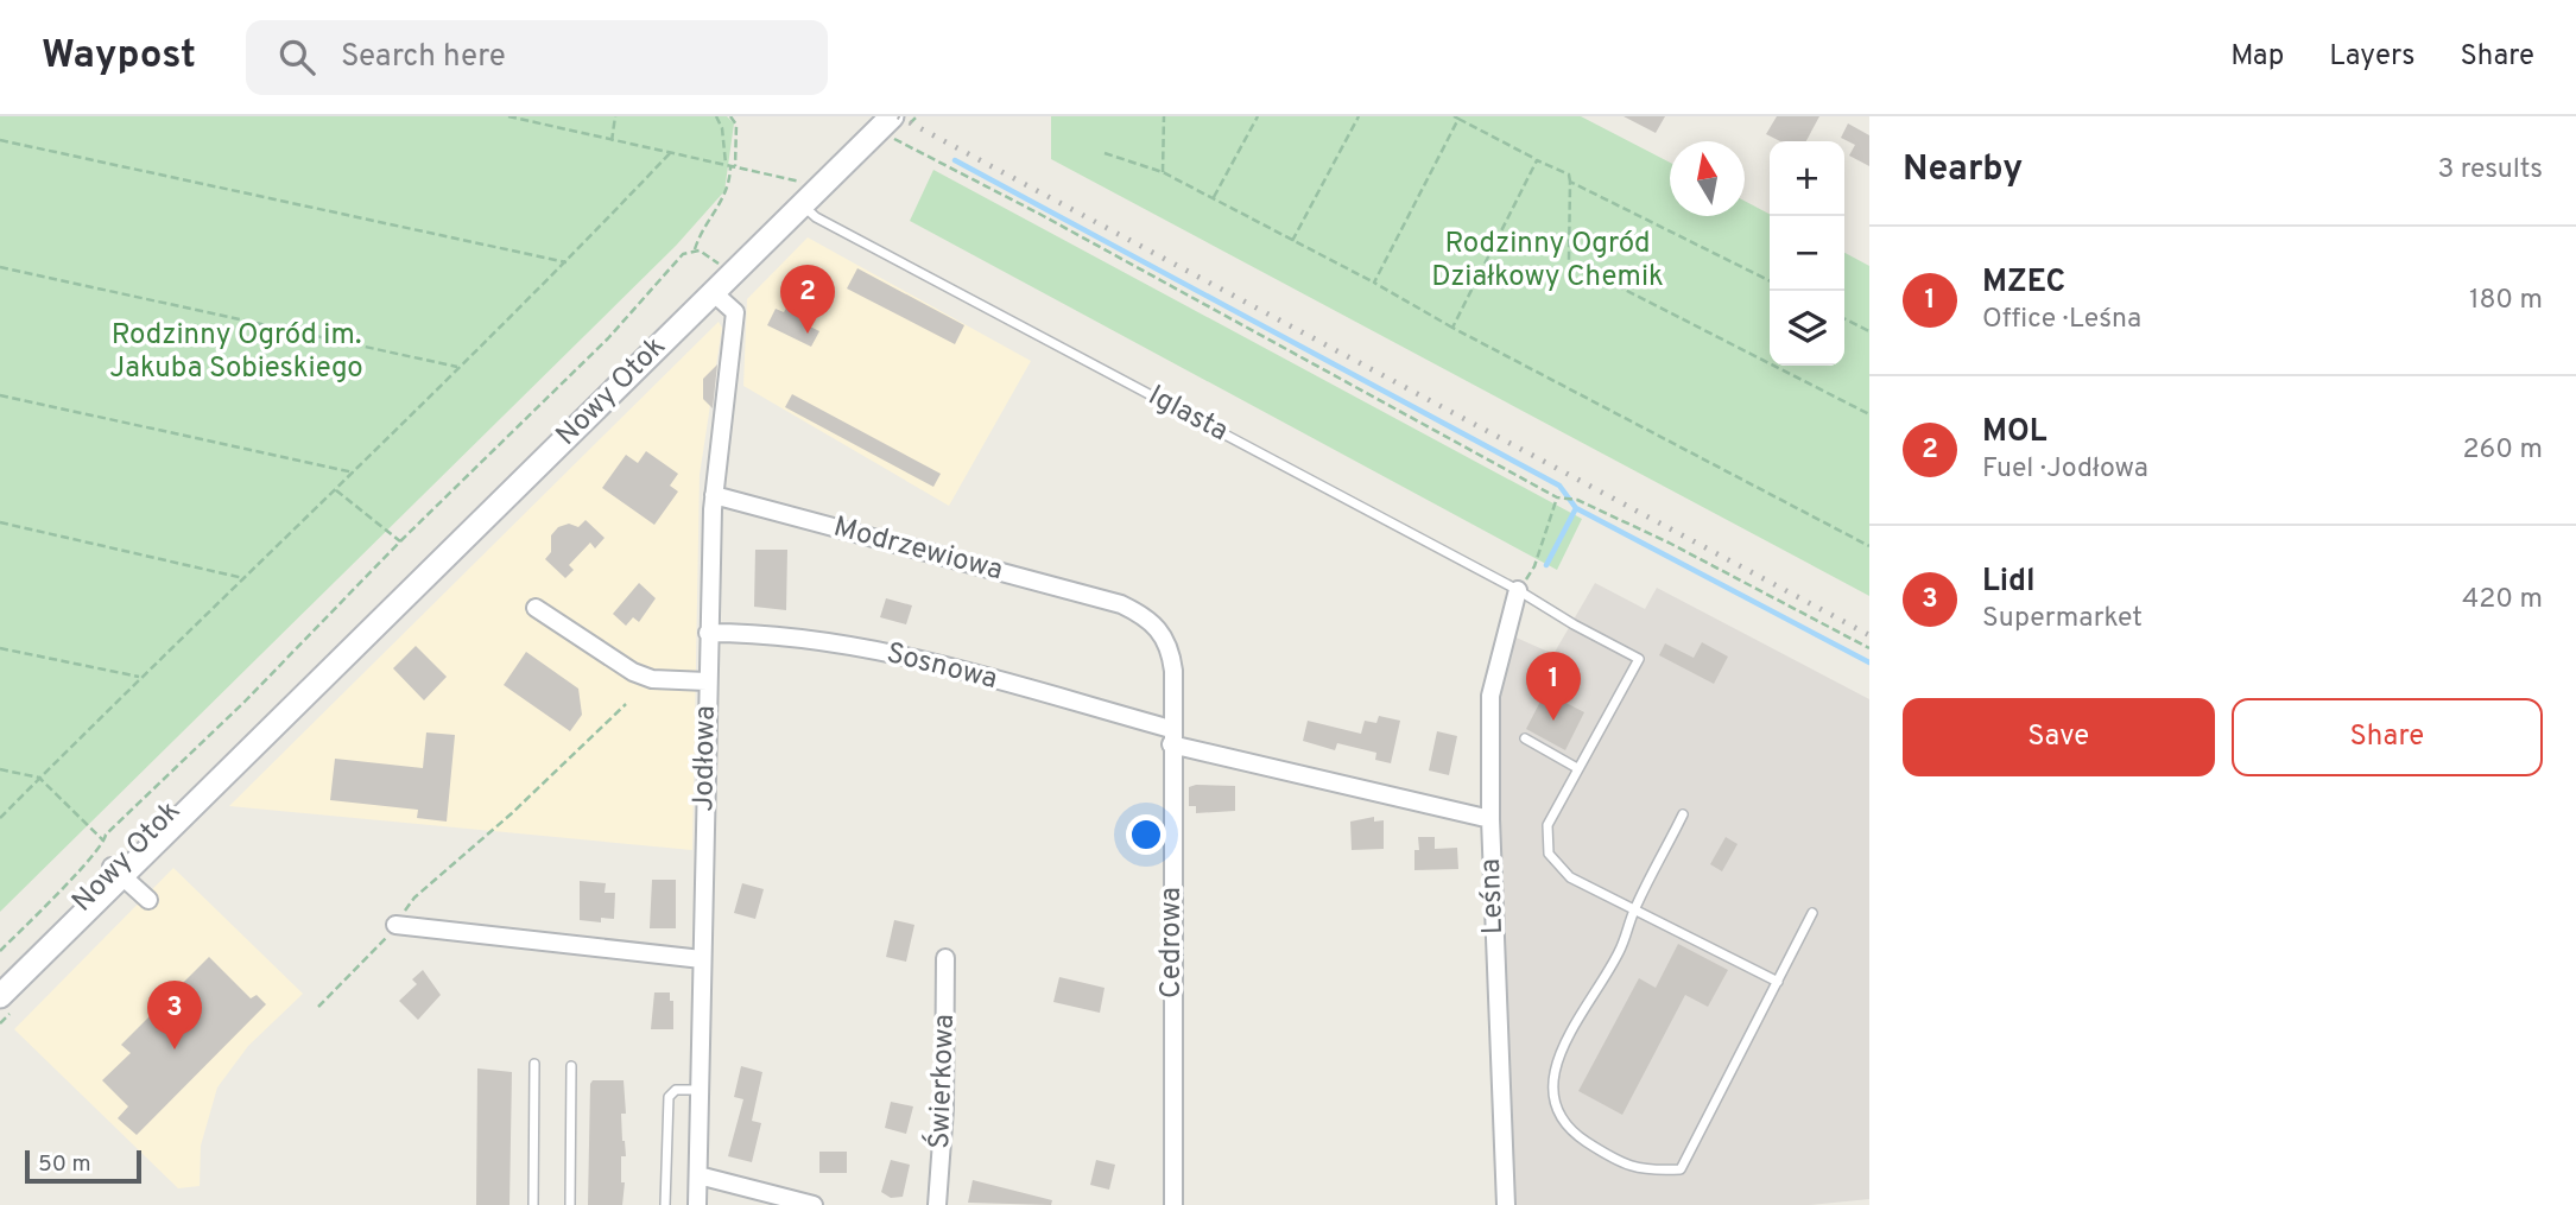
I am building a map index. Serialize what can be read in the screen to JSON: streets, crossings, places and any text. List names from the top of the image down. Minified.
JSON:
{"streets":{"main road":["Nowy Otok"],"street":["Modrzewiowa","Sosnowa","Jodłowa","Leśna","Cedrowa","Świerkowa"],"lane":["Iglasta"]},"crossings":[["Nowy Otok","Iglasta"],["Nowy Otok","Jodłowa"],["Iglasta","Leśna"],["Modrzewiowa","Jodłowa"],["Modrzewiowa","Cedrowa"],["Sosnowa","Jodłowa"],["Sosnowa","Leśna"],["Sosnowa","Cedrowa"]],"parks":["Rodzinny Ogród Działkowy Chemik","Rodzinny Ogród im. Jakuba Sobieskiego"],"scale_bar":"50 m","north":"top","page":{"header":"Waypost","search":"Search here","nav":["Map","Layers","Share"],"heading":["Nearby","3 results"],"map_buttons":["+","−"],"list":[{"mark":"1","name":"MZEC","note":"Office · Leśna","value":"180 m"},{"mark":"2","name":"MOL","note":"Fuel · Jodłowa","value":"260 m"},{"mark":"3","name":"Lidl","note":"Supermarket","value":"420 m"}],"pins":["2","1","3"],"buttons":["Save","Share"],"scale":"50 m"}}
